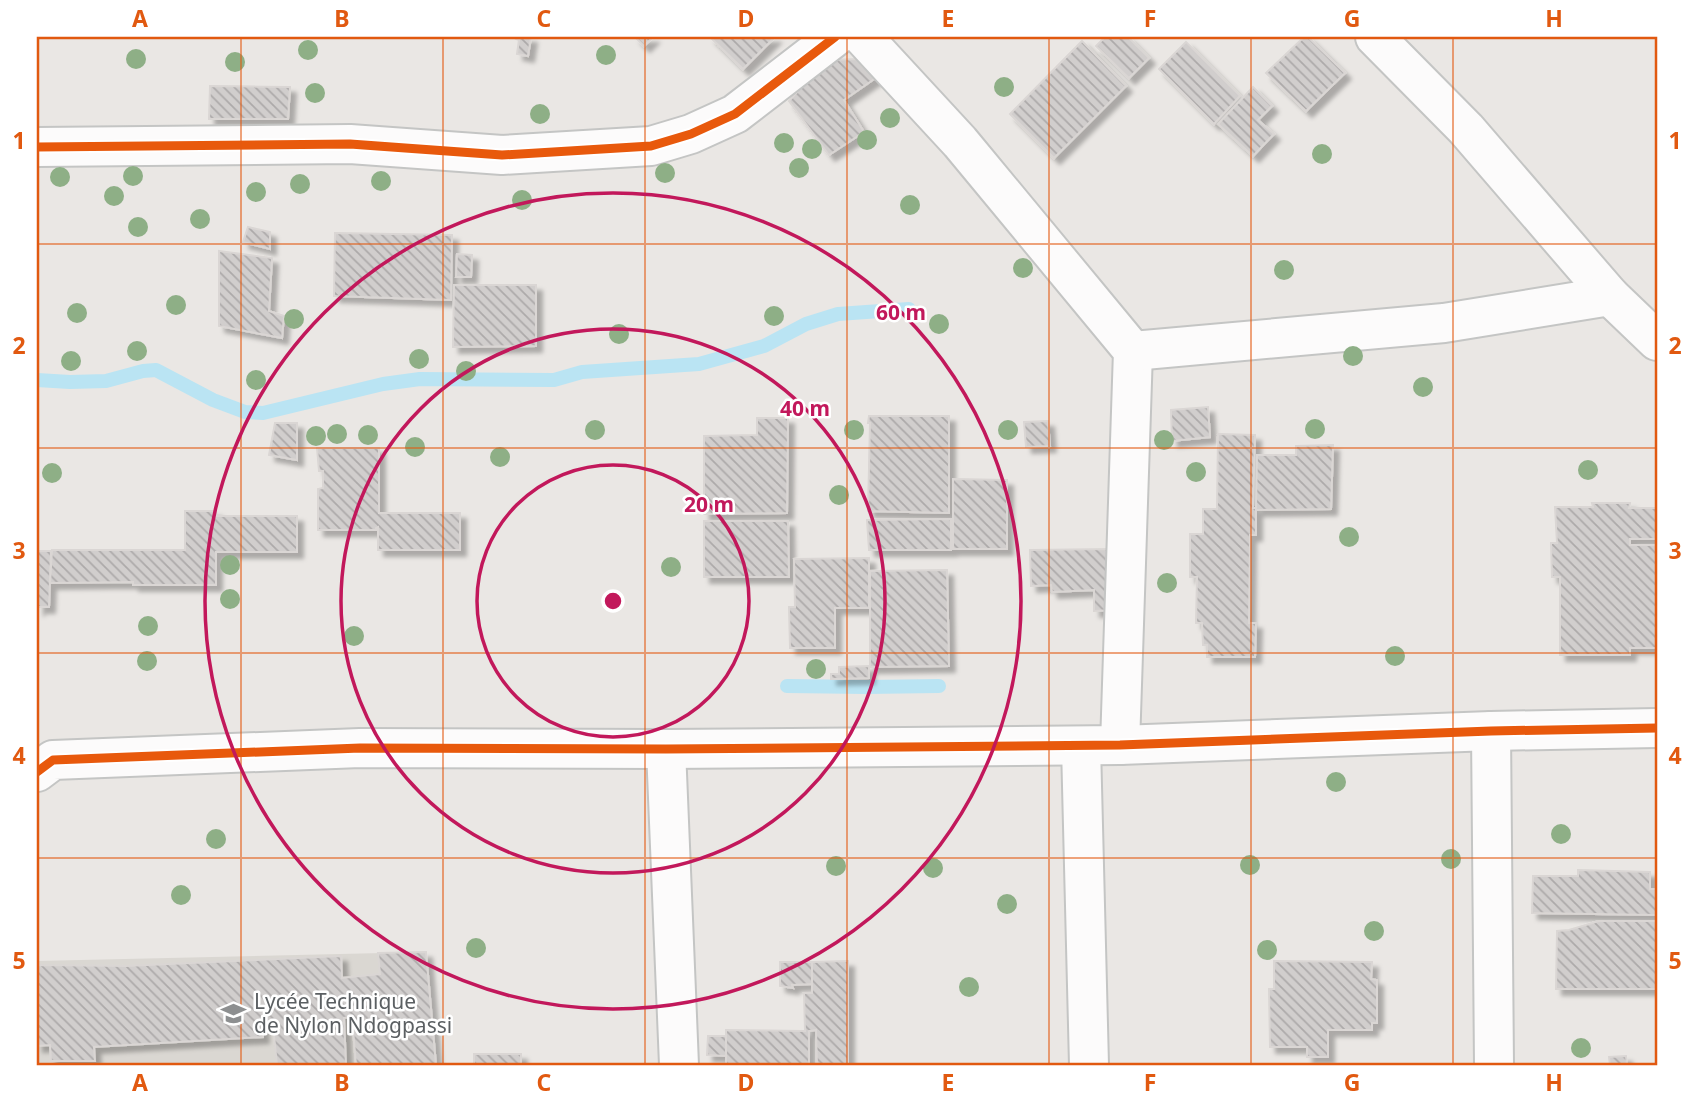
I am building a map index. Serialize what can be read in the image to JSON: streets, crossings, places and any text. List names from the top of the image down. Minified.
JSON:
{"places":{"school or university":["Lycée Technique de Nylon Ndogpassi"]},"grid":{"columns":["A","B","C","D","E","F","G","H"],"rows":["1","2","3","4","5"]},"rings":["60 m","40 m","20 m"]}
